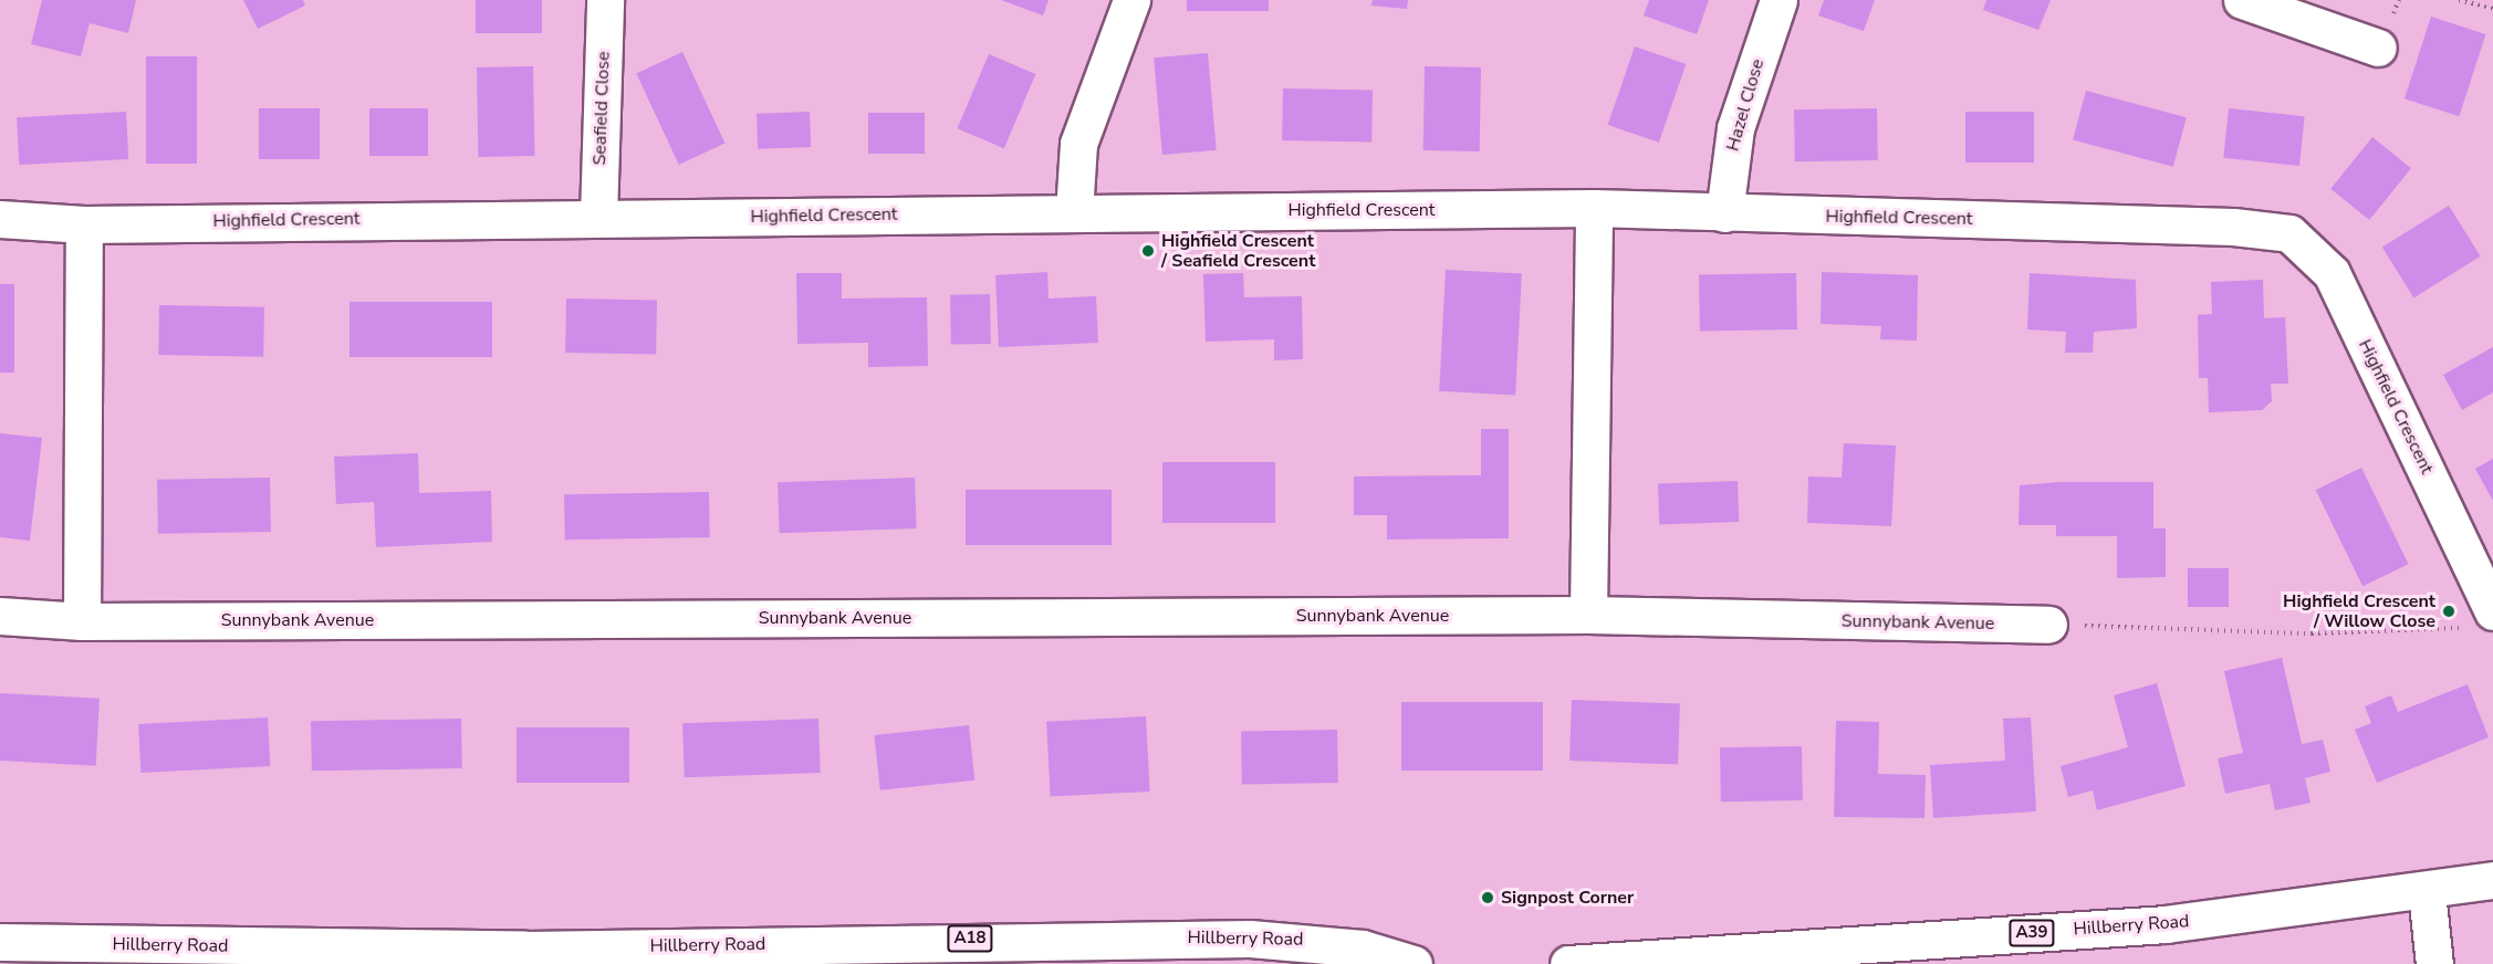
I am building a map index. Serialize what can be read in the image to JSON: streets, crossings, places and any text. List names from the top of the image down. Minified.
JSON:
{"streets":{"main road":["Hazel Close","Seafield Close","Highfield Crescent","Sunnybank Avenue","Hillberry Road","A39","A18"]},"crossings":[["Hazel Close","Highfield Crescent"],["Seafield Close","Highfield Crescent"]],"places":["Highfield Crescent / Seafield Crescent","Highfield Crescent / Willow Close","Signpost Corner"]}
